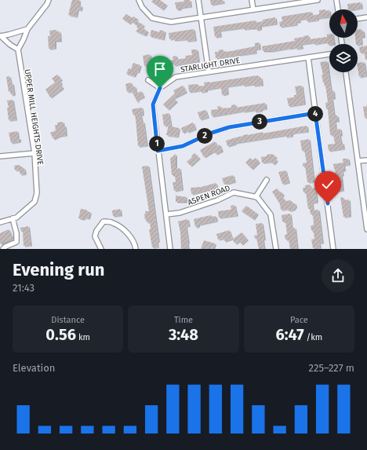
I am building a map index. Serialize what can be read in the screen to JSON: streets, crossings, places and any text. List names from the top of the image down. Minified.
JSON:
{"streets":{"street":["STARLIGHT DRIVE","UPPER MILL HEIGHTS DRIVE","ASPEN ROAD"]},"north":"top","page":{"pins":["4","3","2","1"],"heading":["Evening run","21:43"],"stats":[["Distance","0.56 km"],["Time","3:48"],["Pace","6:47 /km"]],"chart":["Elevation","225–227 m"]}}
